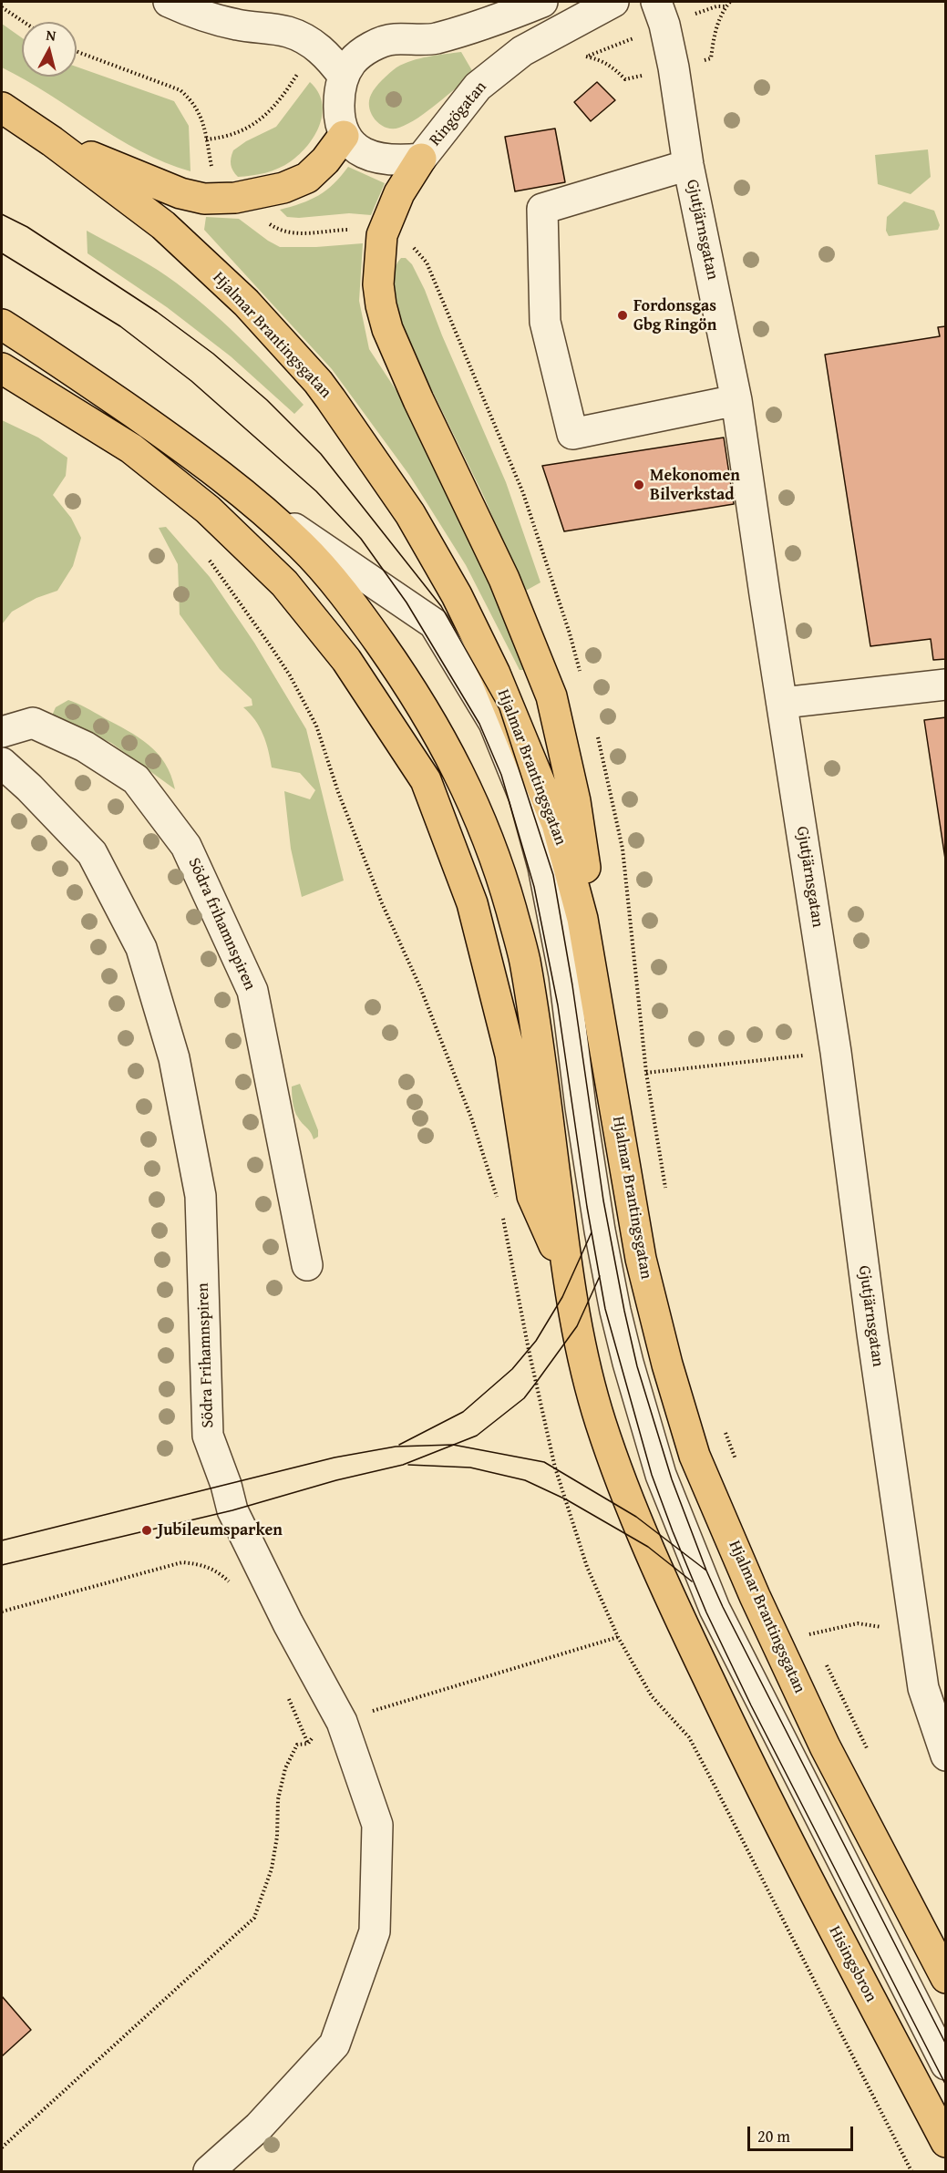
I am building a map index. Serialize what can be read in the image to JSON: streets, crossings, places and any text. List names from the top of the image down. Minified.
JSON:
{"streets":{"main road":["Hjalmar Brantingsgatan","Hisingsbron"],"street":["Ringögatan","Gjutjärnsgatan","Södra frihamnspiren","Södra Frihamnspiren"]},"places":["Fordonsgas Gbg Ringön","Mekonomen Bilverkstad","Jubileumsparken"],"scale_bar":"20 m","north":"top"}
